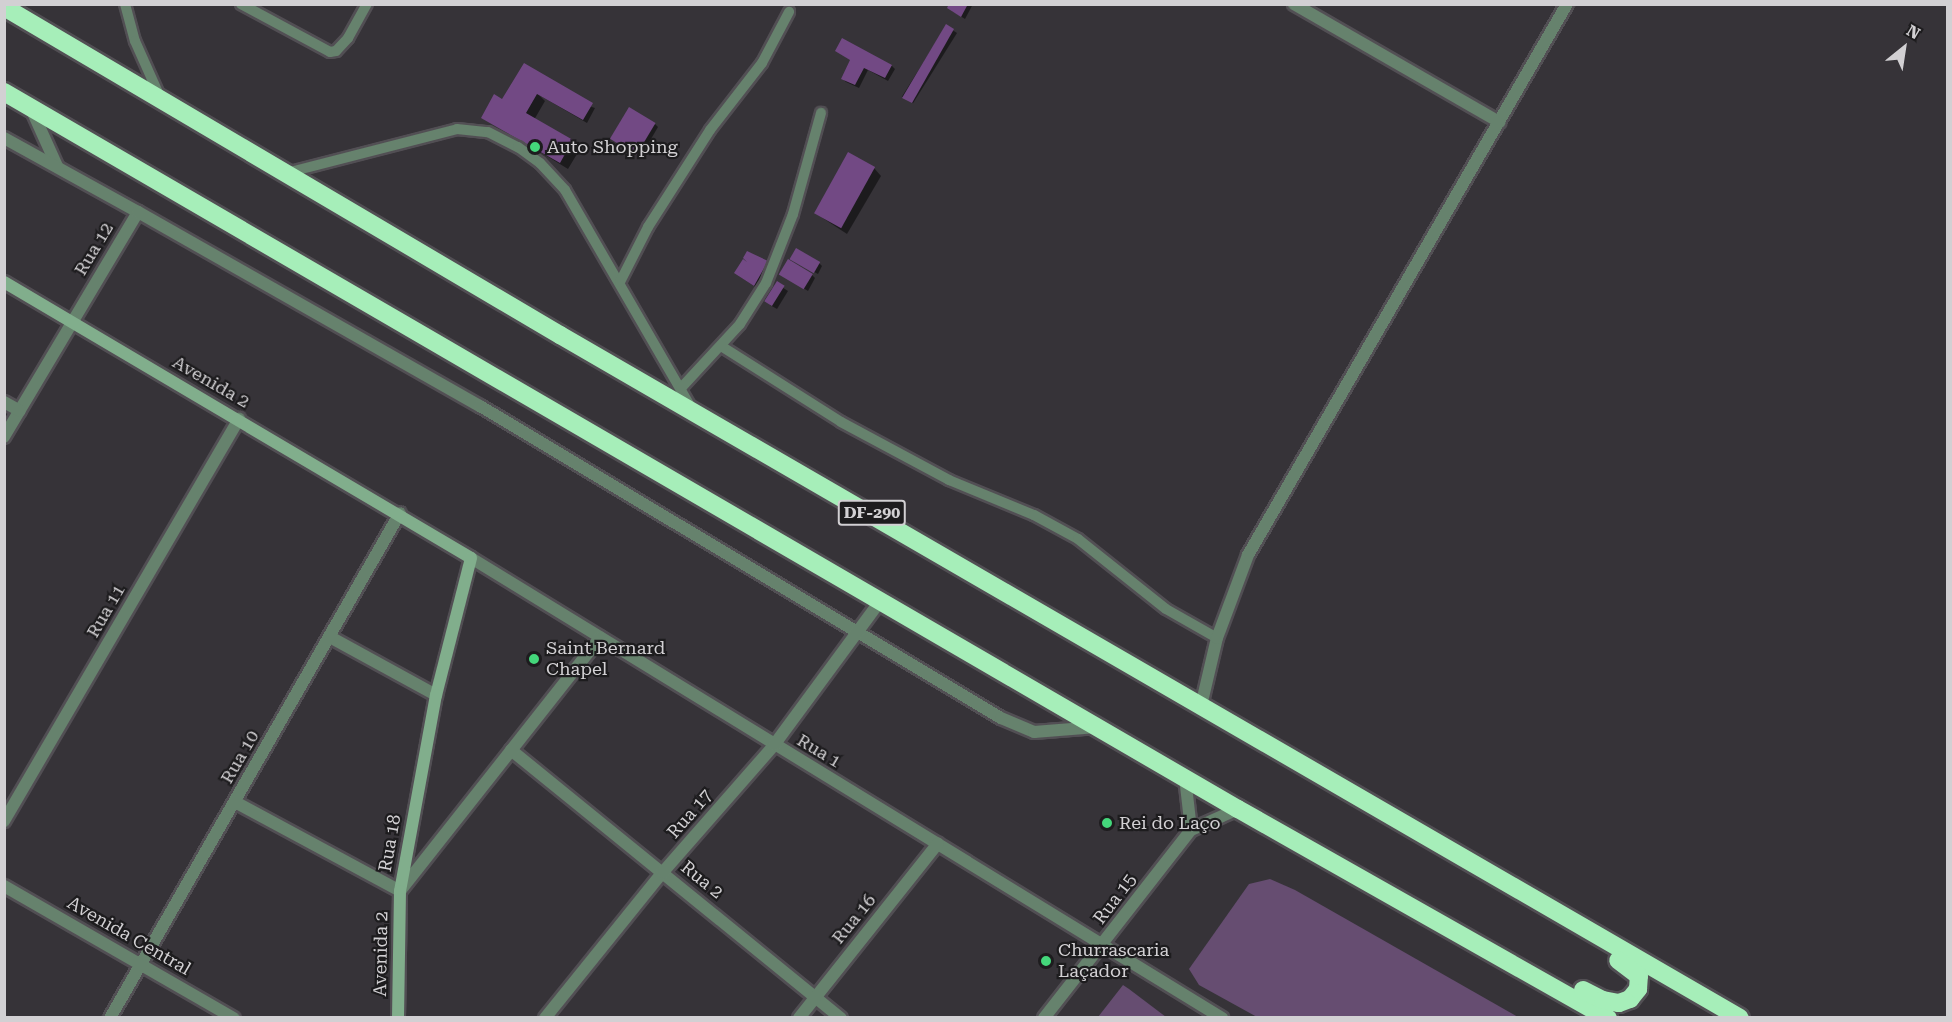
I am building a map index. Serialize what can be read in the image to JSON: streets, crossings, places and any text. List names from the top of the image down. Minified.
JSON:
{"streets":{"highway":["DF-290"],"street":["Rua 12","Avenida 2","Rua 11","Rua 1","Rua 10","Rua 17","Rua 18","Rua 2","Rua 15","Rua 16","Avenida Central"]},"crossings":[["Rua 12","Avenida 2"],["Avenida 2","Rua 11"],["Avenida 2","Rua 1"],["Avenida 2","Rua 10"],["Avenida 2","Rua 18"],["Rua 1","Rua 10"],["Rua 1","Rua 17"],["Rua 1","Rua 18"],["Rua 1","Rua 15"],["Rua 1","Rua 16"],["Rua 10","Avenida Central"],["Rua 17","Rua 2"],["Rua 18","Rua 2"],["Rua 2","Rua 16"]],"places":["Auto Shopping","Saint Bernard Chapel","Rei do Laço","Churrascaria Laçador"],"north":"top right"}
